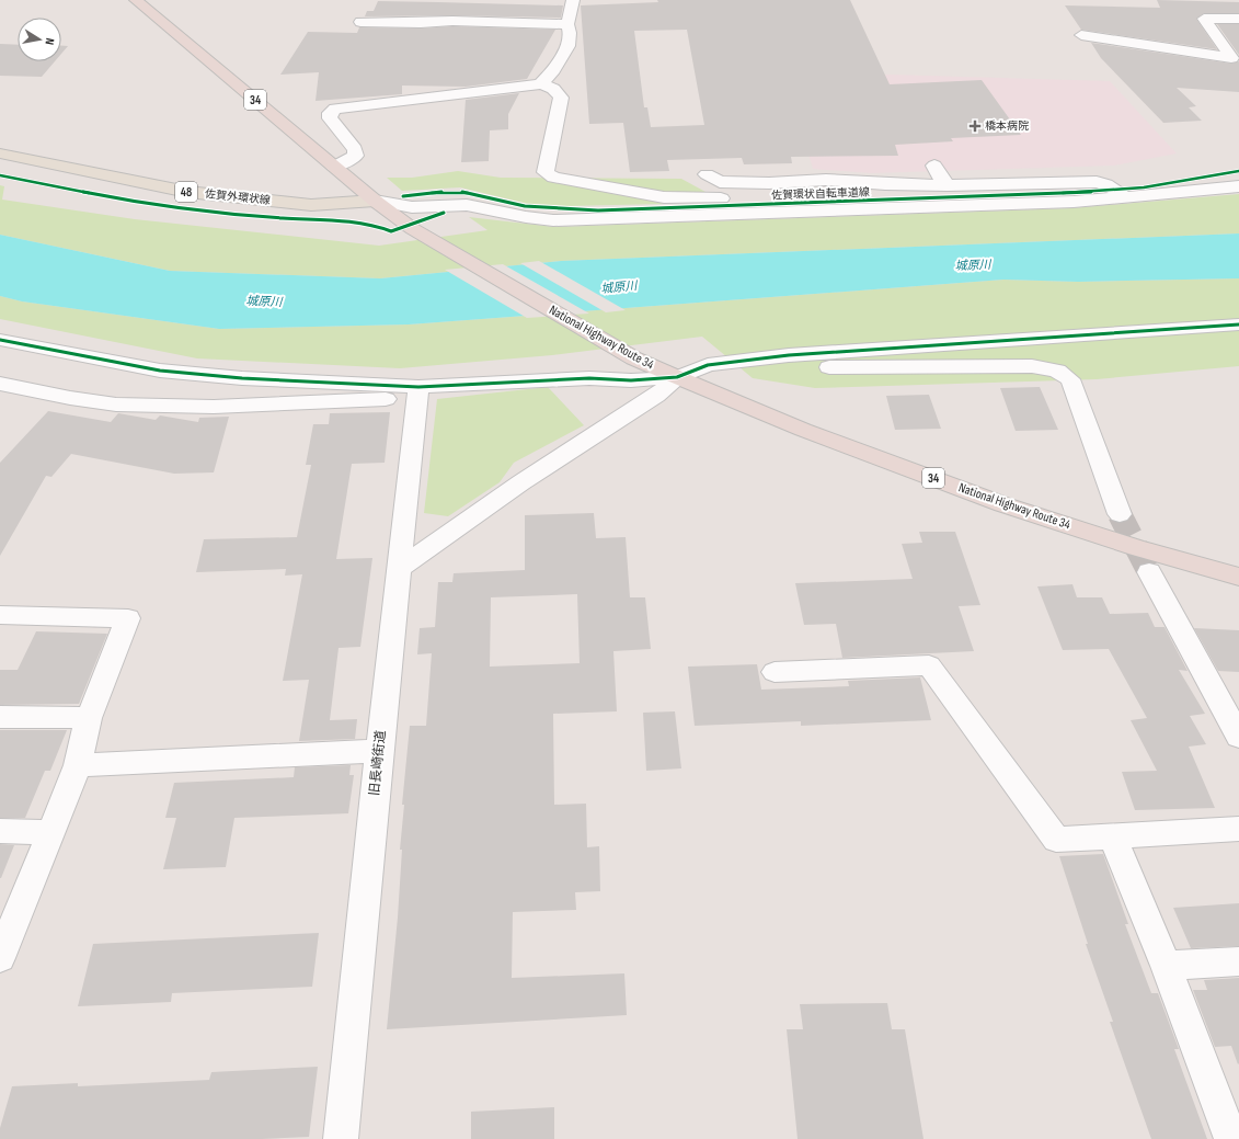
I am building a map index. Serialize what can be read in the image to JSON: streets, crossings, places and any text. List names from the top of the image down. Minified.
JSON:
{"streets":{"highway":["34","National Highway Route 34"],"main road":["48","佐賀外環状線"],"street":["旧長崎街道"],"cycle path":["佐賀環状自転車道線"]},"crossings":[["佐賀外環状線","National Highway Route 34"]],"water":["城原川"],"places":{"health":["橋本病院"]},"north":"right"}
